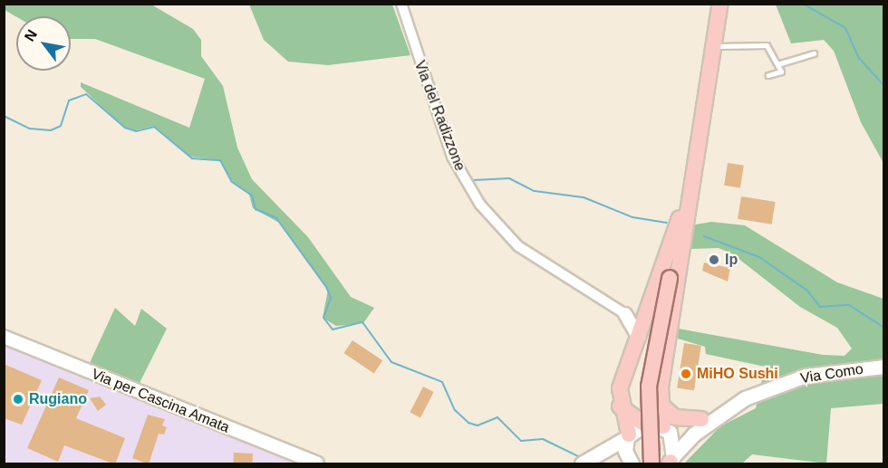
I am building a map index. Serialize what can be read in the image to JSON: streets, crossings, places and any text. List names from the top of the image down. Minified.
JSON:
{"streets":{"main road":["Via Como"],"street":["Via del Radizzone","Via per Cascina Amata"]},"places":["Ip","MiHO Sushi","Rugiano"],"north":"top left"}
